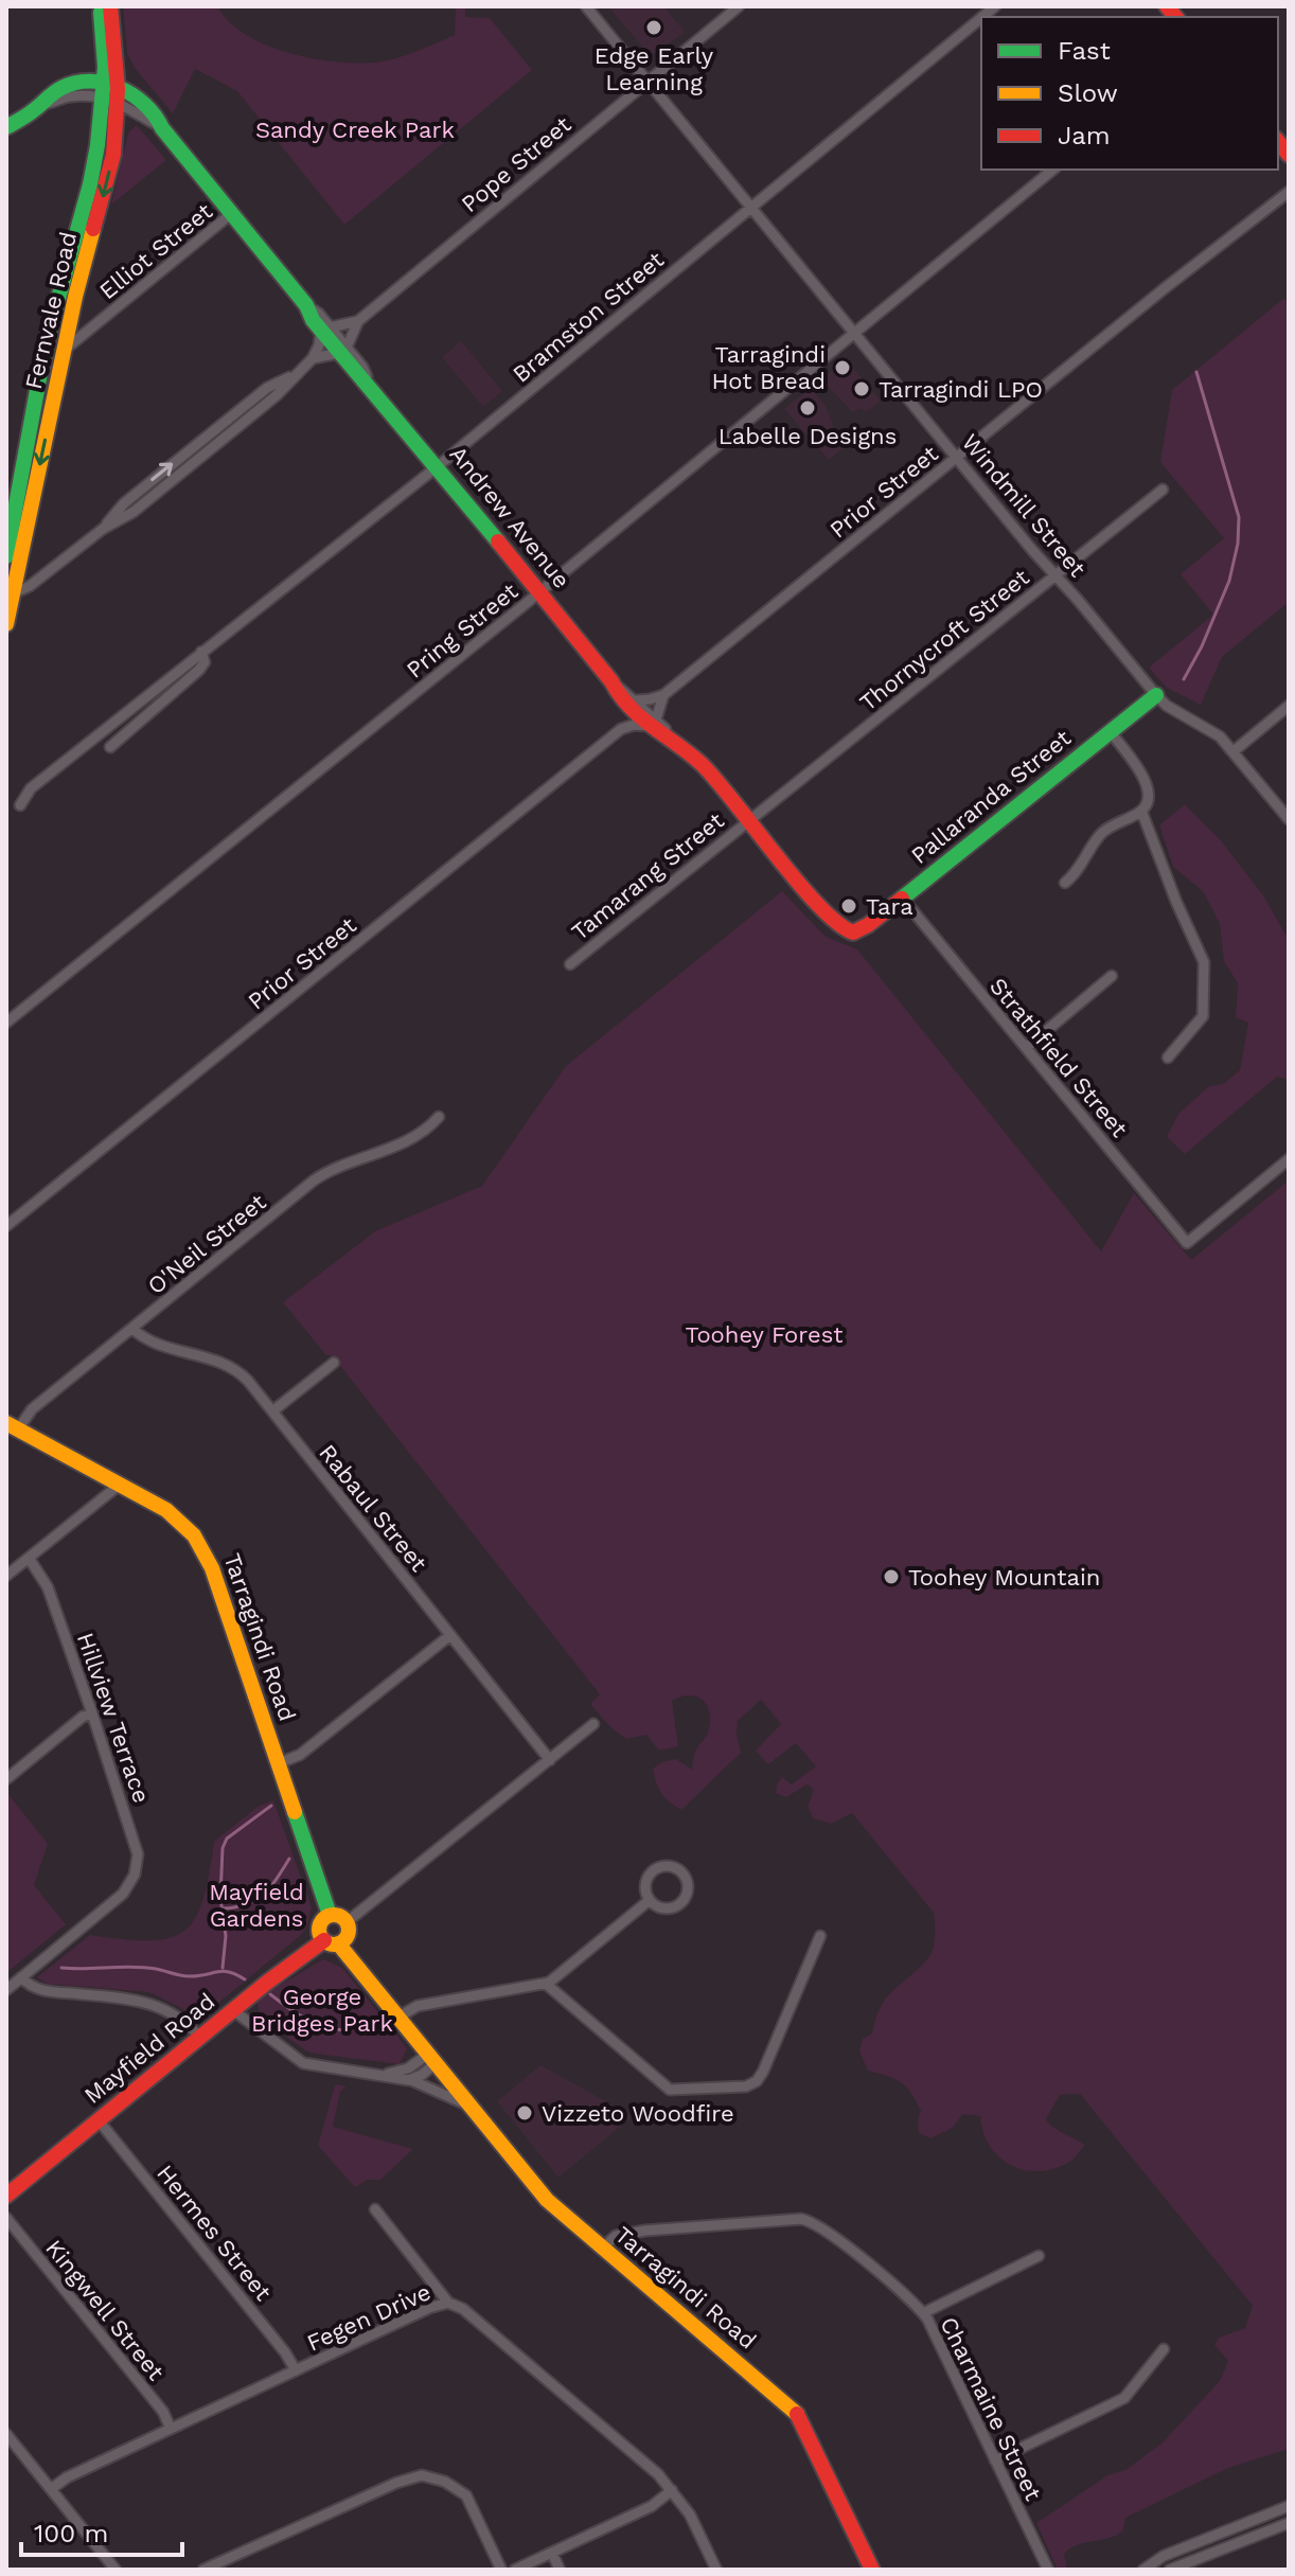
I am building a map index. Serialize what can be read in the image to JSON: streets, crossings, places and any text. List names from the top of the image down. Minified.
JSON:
{"streets":{"street":["Pope Street","Elliot Street","Fernvale Road","Bramston Street","Prior Street","Windmill Street","Andrew Avenue","Pring Street","Thornycroft Street","Pallaranda Street","Tamarang Street","Strathfield Street","O'Neil Street","Rabaul Street","Tarragindi Road","Hillview Terrace","Mayfield Road","Hermes Street","Kingwell Street","Fegen Drive","Charmaine Street"]},"crossings":[["Pope Street","Windmill Street"],["Pope Street","Andrew Avenue"],["Elliot Street","Fernvale Road"],["Elliot Street","Andrew Avenue"],["Fernvale Road","Andrew Avenue"],["Bramston Street","Windmill Street"],["Bramston Street","Andrew Avenue"],["Prior Street","Windmill Street"],["Prior Street","Andrew Avenue"],["Windmill Street","Pring Street"],["Windmill Street","Thornycroft Street"],["Windmill Street","Pallaranda Street"],["Andrew Avenue","Pring Street"],["Andrew Avenue","Thornycroft Street"],["Andrew Avenue","Pallaranda Street"],["Andrew Avenue","Tamarang Street"],["Thornycroft Street","Tamarang Street"],["Pallaranda Street","Strathfield Street"],["O'Neil Street","Rabaul Street"],["O'Neil Street","Tarragindi Road"],["Tarragindi Road","Mayfield Road"],["Tarragindi Road","Charmaine Street"],["Mayfield Road","Hermes Street"],["Hermes Street","Fegen Drive"],["Kingwell Street","Fegen Drive"]],"parks":["Sandy Creek Park","Toohey Forest","Mayfield Gardens","George Bridges Park"],"places":["Edge Early Learning","Tarragindi Hot Bread","Tarragindi LPO","Labelle Designs","Tara","Toohey Mountain","Vizzeto Woodfire"],"legend":["Fast","Slow","Jam"],"scale_bar":"100 m"}
